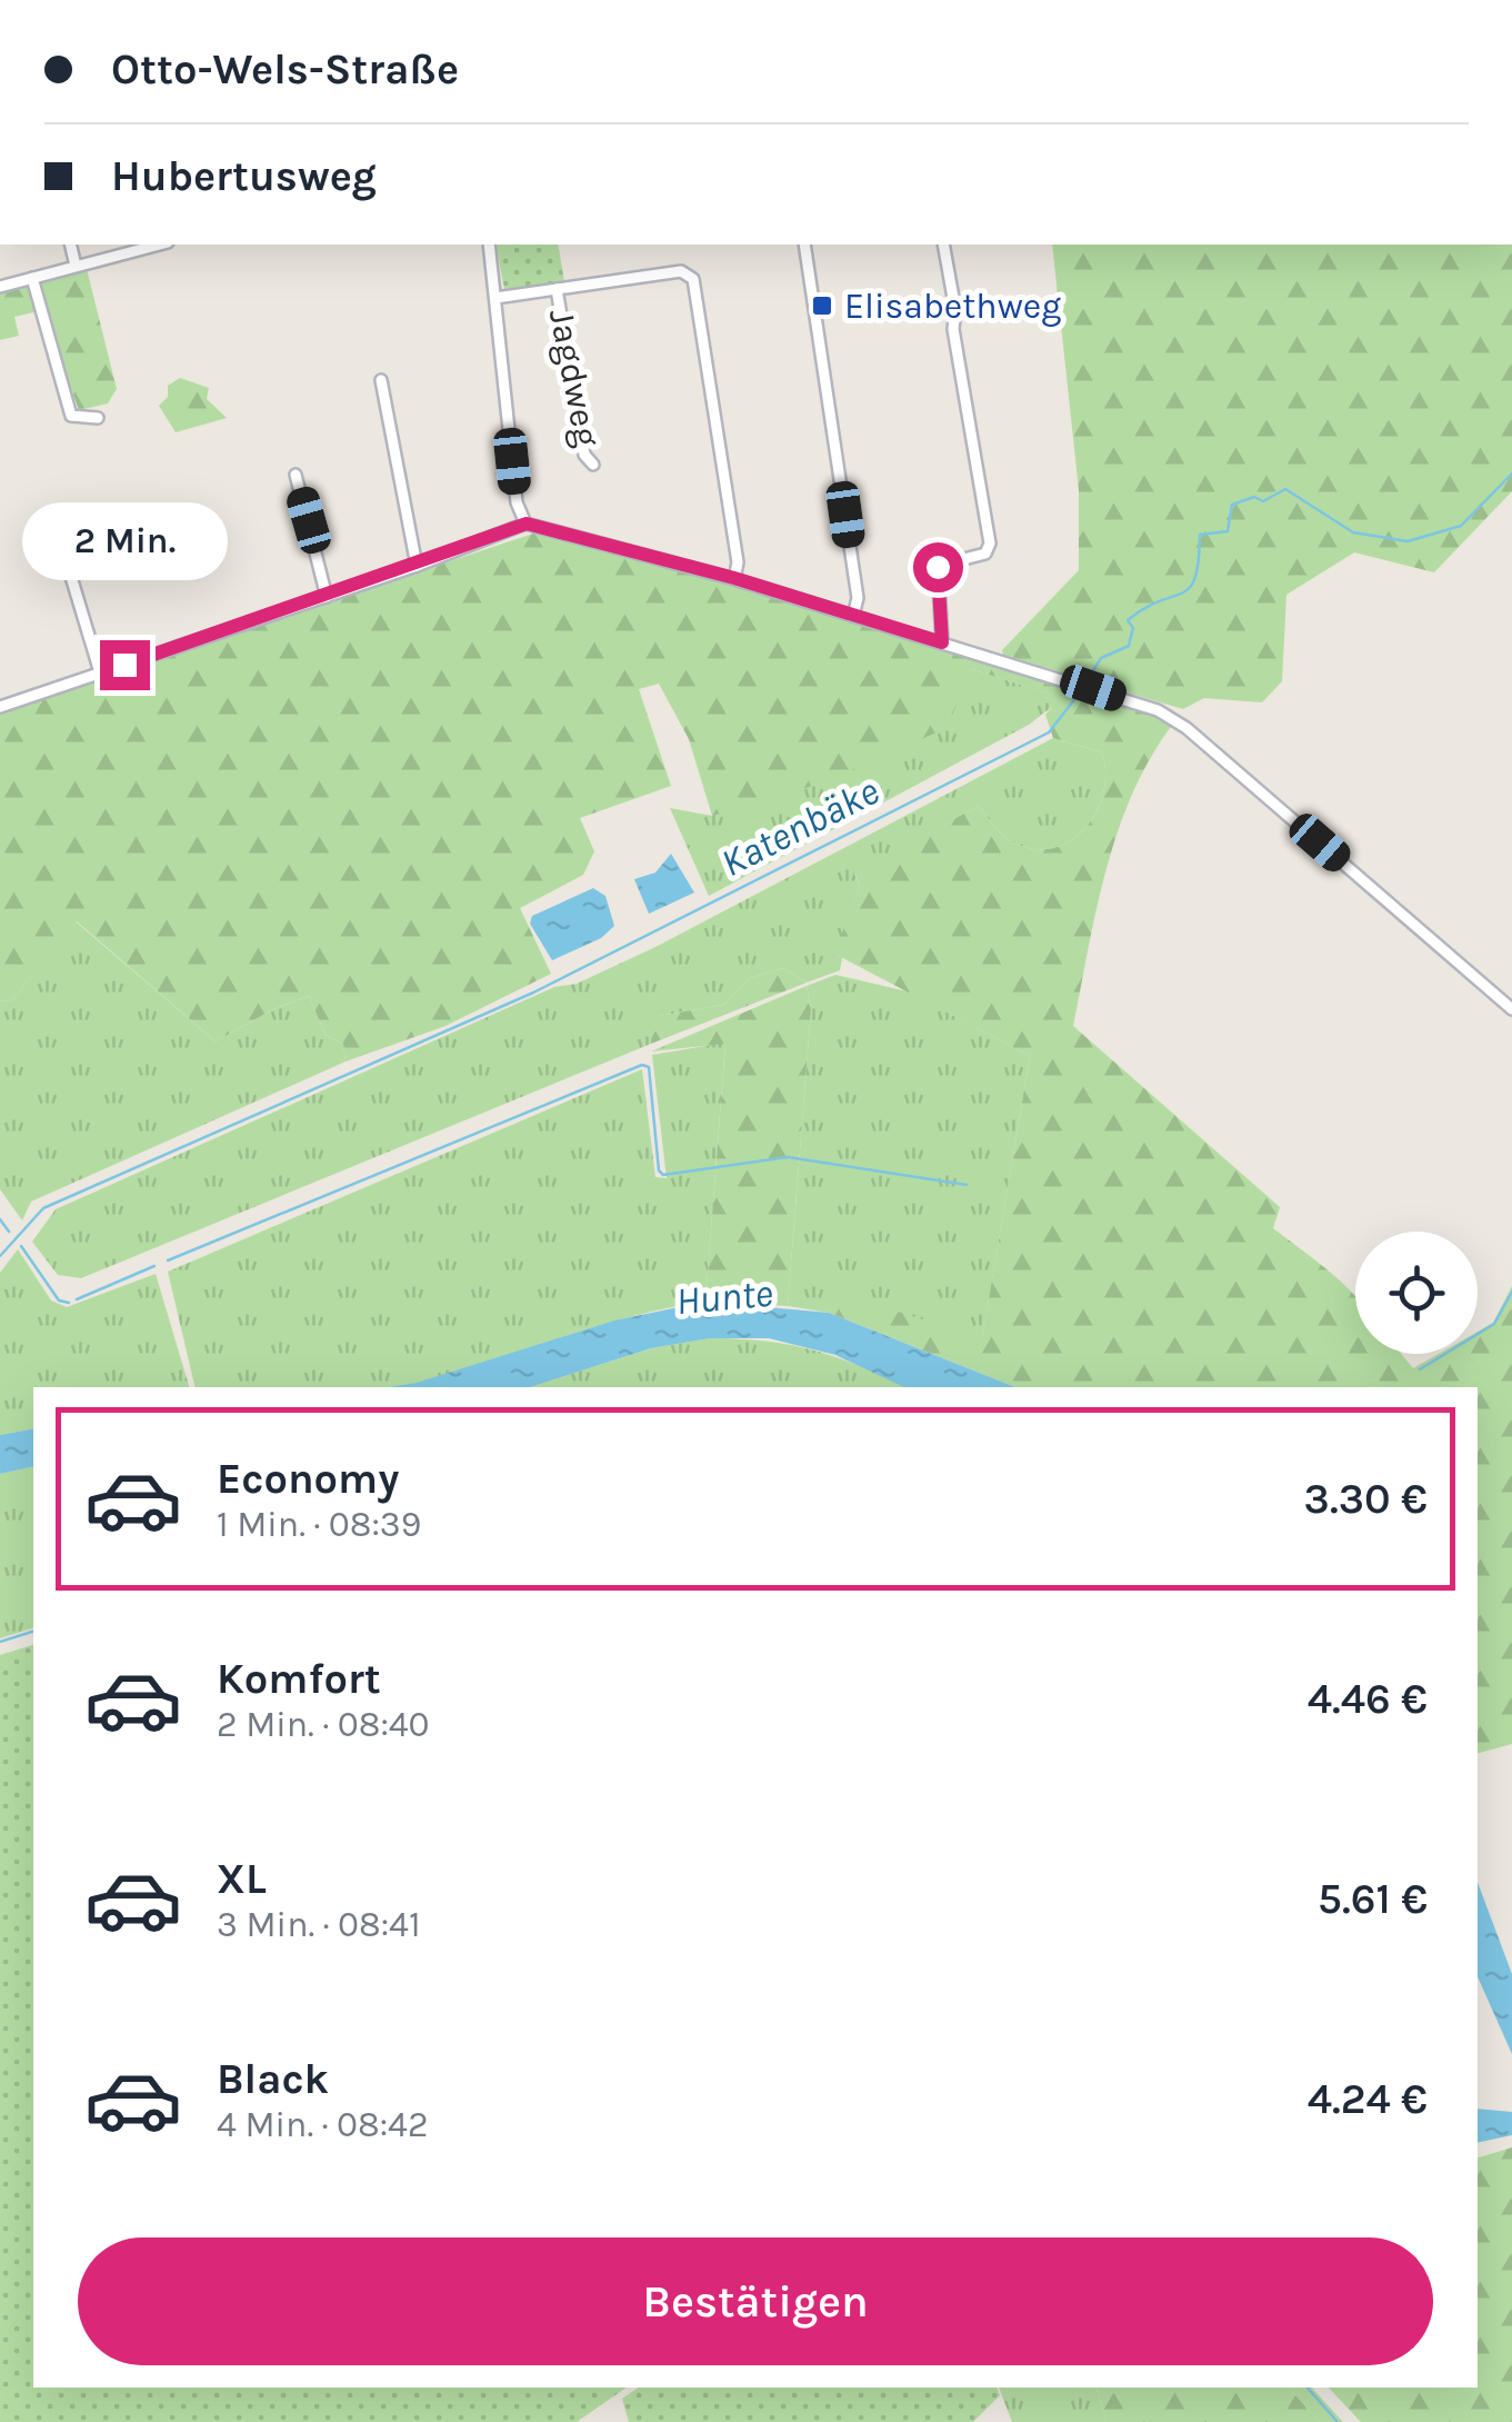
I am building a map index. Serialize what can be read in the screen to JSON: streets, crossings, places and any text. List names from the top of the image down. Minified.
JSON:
{"streets":{"street":["Jagdweg"]},"water":["Katenbäke","Hunte"],"places":{"transit":["Elisabethweg"]},"page":{"banner":["Otto-Wels-Straße","Hubertusweg"],"bubble":"2 Min.","list":[{"name":"Economy","note":"1 Min. · 08:39","value":"3.30 €"},{"name":"Komfort","note":"2 Min. · 08:40","value":"4.46 €"},{"name":"XL","note":"3 Min. · 08:41","value":"5.61 €"},{"name":"Black","note":"4 Min. · 08:42","value":"4.24 €"}],"buttons":"Bestätigen"}}
